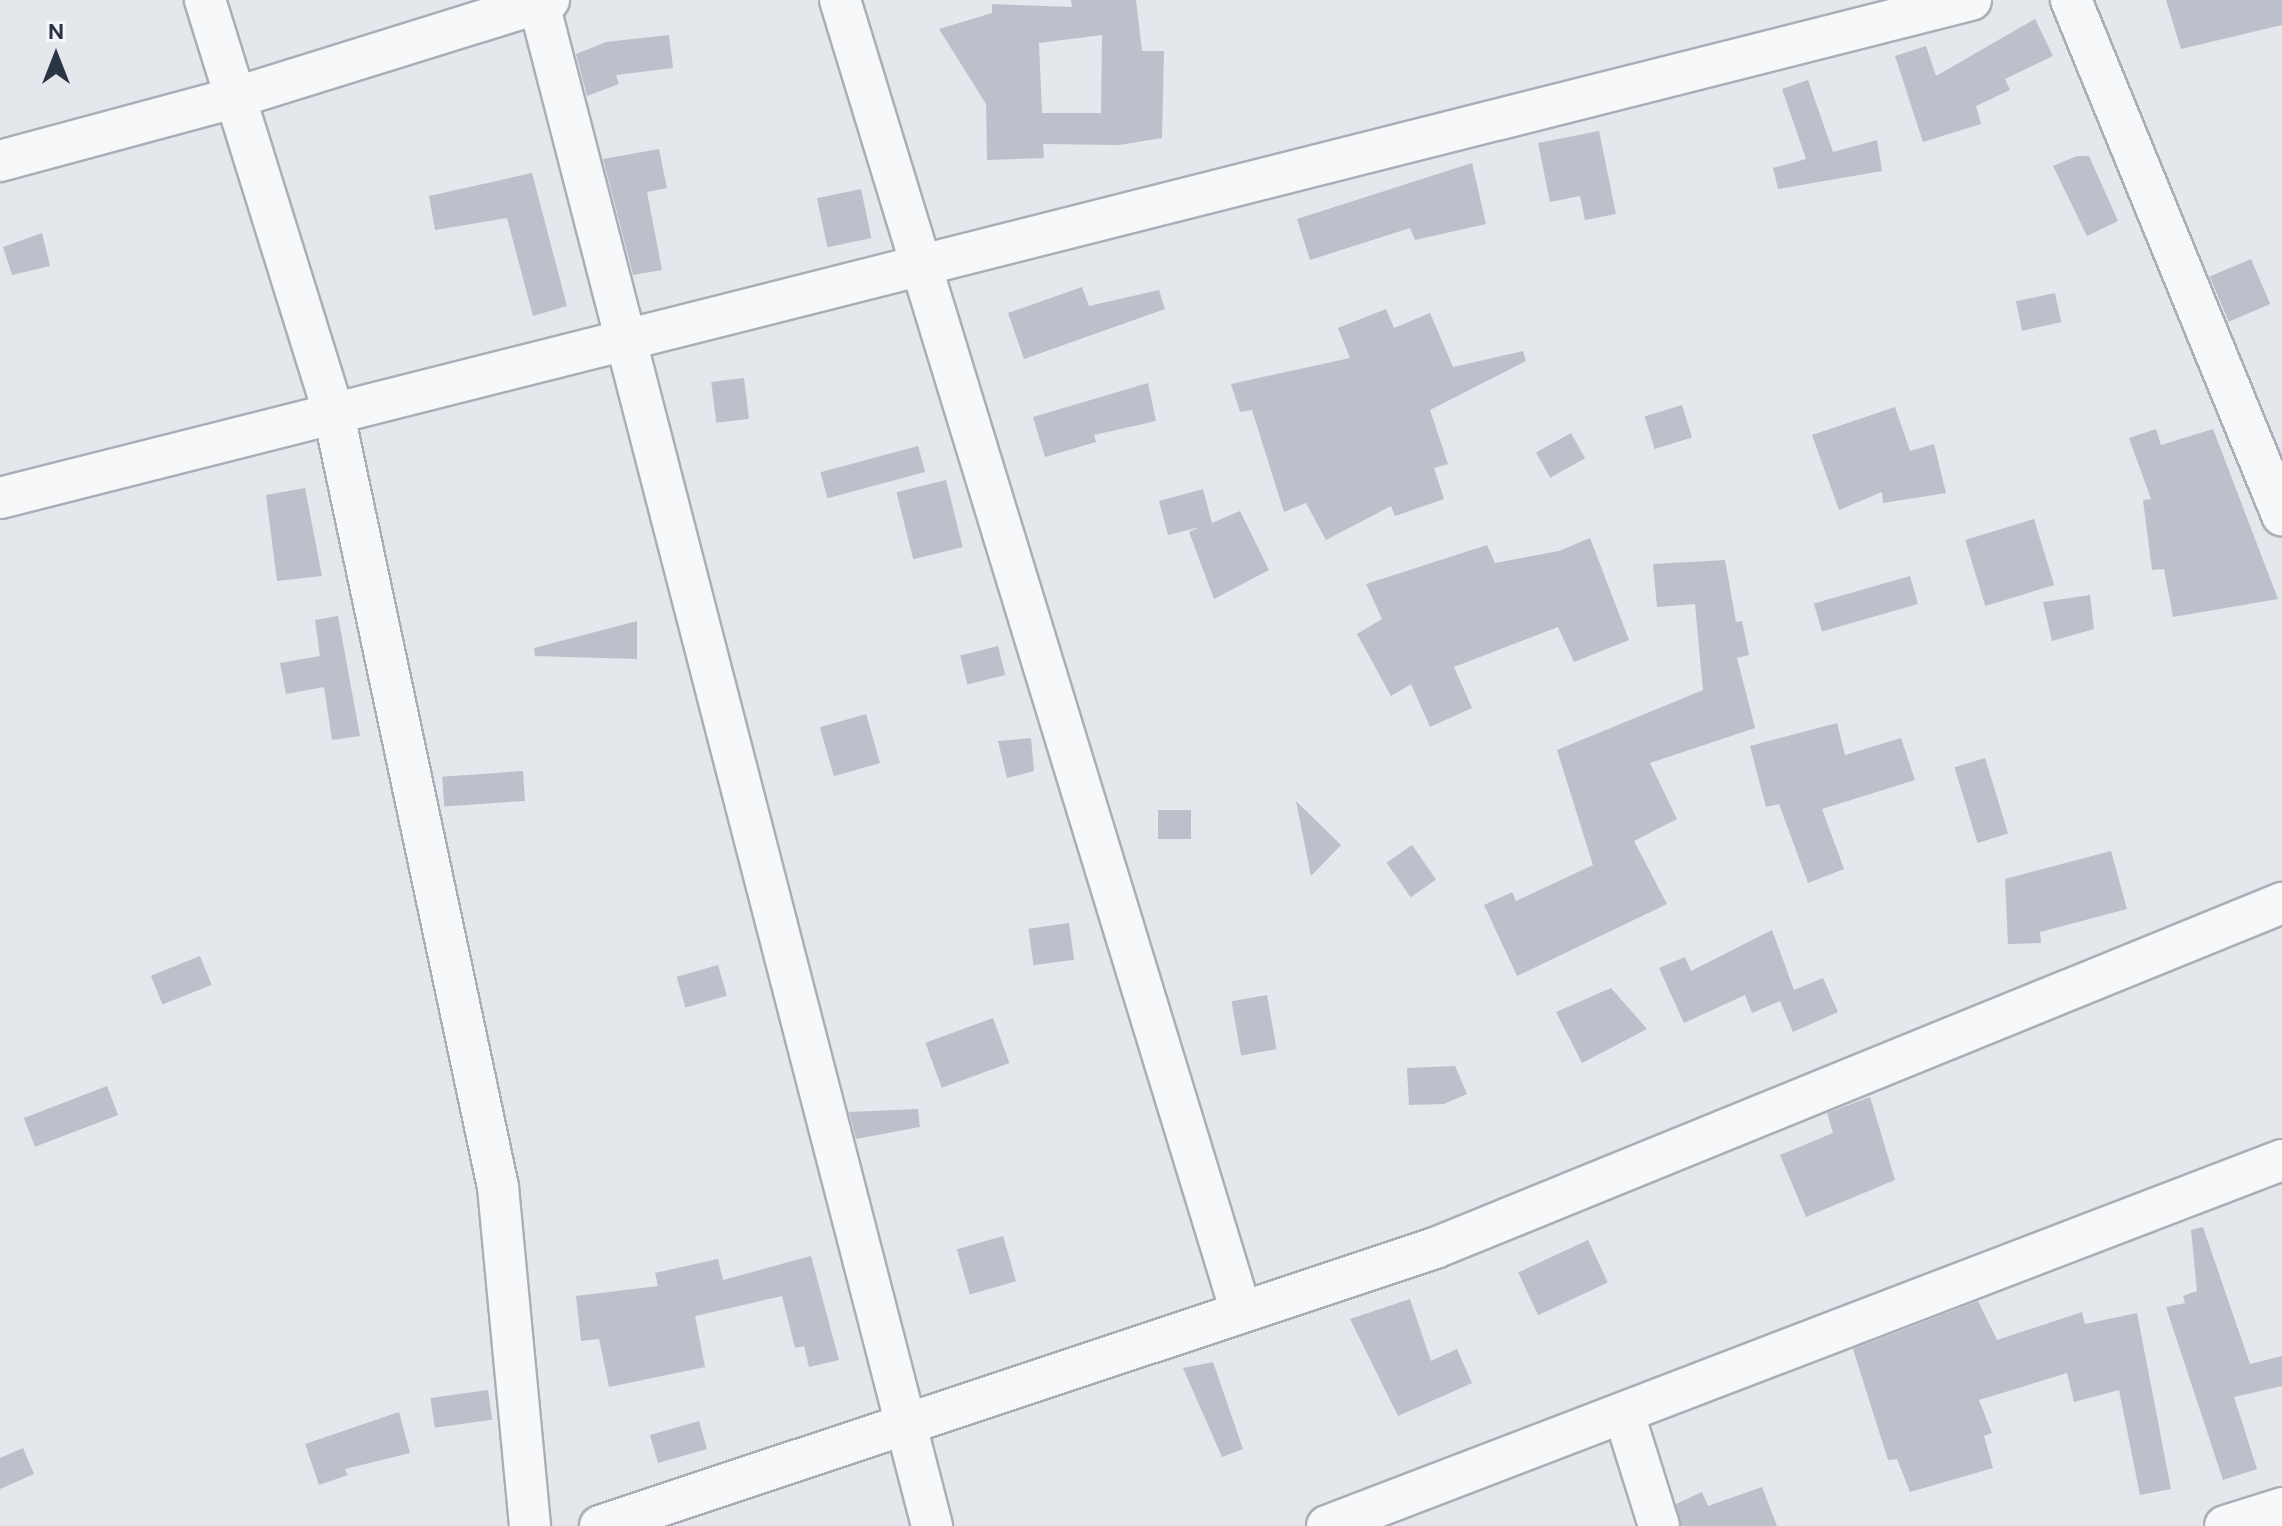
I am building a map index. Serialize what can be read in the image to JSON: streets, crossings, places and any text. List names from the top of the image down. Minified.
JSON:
{"north":"top"}
